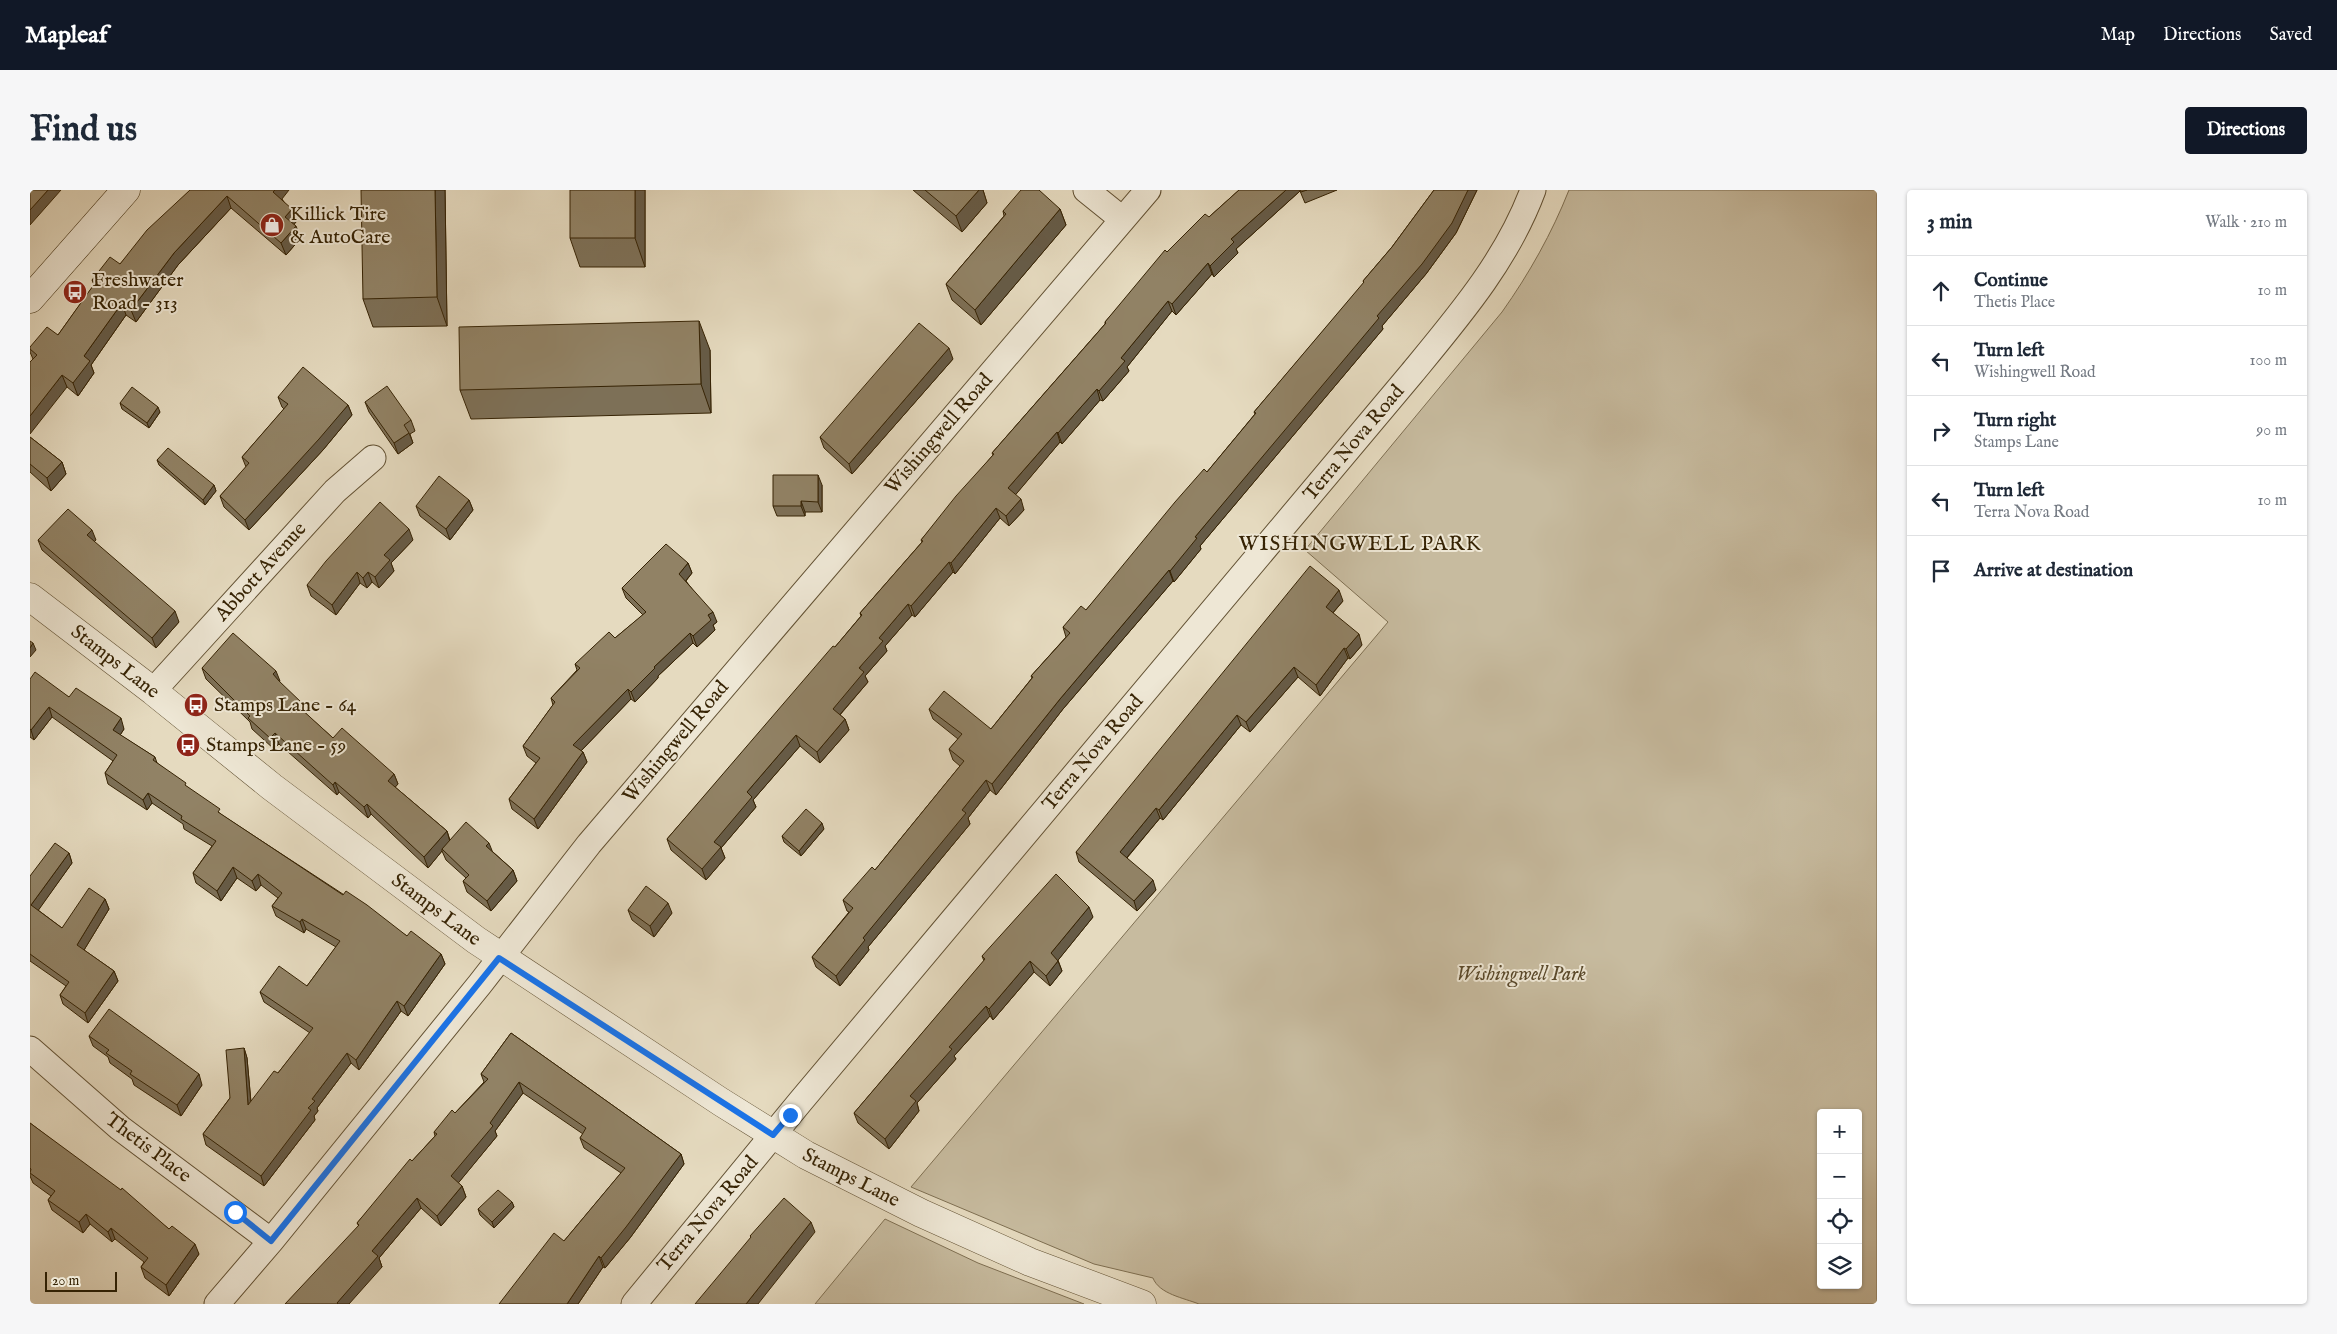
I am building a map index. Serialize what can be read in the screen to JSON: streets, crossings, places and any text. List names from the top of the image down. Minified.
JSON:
{"streets":{"street":["Wishingwell Road","Terra Nova Road","Abbott Avenue","Stamps Lane","Thetis Place"]},"crossings":[["Wishingwell Road","Stamps Lane"],["Wishingwell Road","Thetis Place"],["Terra Nova Road","Stamps Lane"],["Abbott Avenue","Stamps Lane"]],"districts":["WISHINGWELL PARK"],"parks":["Wishingwell Park"],"places":{"shop":["Killick Tire & AutoCare"],"bus stop":["Freshwater Road - 313","Stamps Lane - 64","Stamps Lane - 59"]},"scale_bar":"20 m","page":{"header":"Mapleaf","nav":["Map","Directions","Saved"],"buttons":"Directions","title":"Find us","heading":["3 min","Walk · 210 m"],"list":[["Continue","Thetis Place","10 m"],["Turn left","Wishingwell Road","100 m"],["Turn right","Stamps Lane","90 m"],["Turn left","Terra Nova Road","10 m"],"Arrive at destination"],"map_buttons":["+","−"],"scale":"20 m"}}
